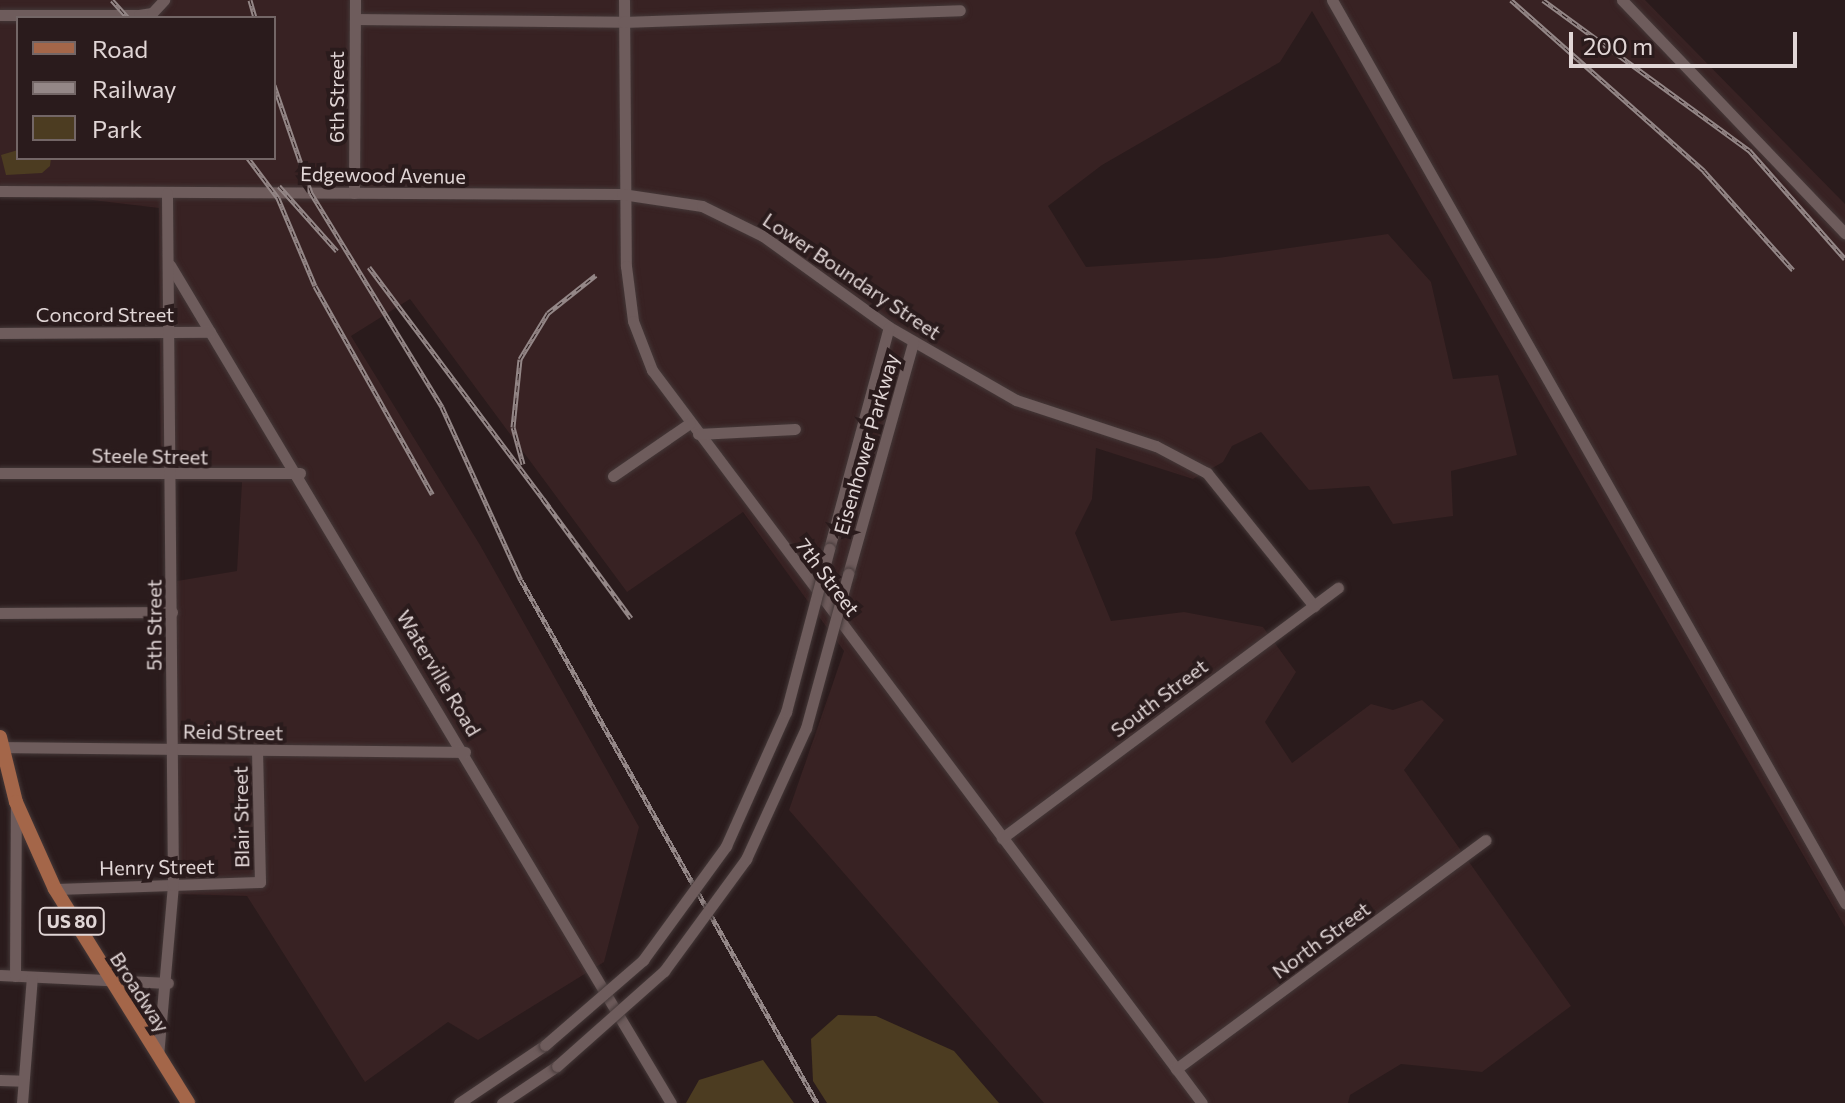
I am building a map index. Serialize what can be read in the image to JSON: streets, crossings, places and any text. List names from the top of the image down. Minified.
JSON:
{"streets":{"main road":["US 80","Broadway"],"street":["6th Street","Edgewood Avenue","Lower Boundary Street","Concord Street","Eisenhower Parkway","Steele Street","7th Street","5th Street","Waterville Road","South Street","Reid Street","Blair Street","Henry Street","North Street"]},"crossings":[["6th Street","Edgewood Avenue"],["Edgewood Avenue","Lower Boundary Street"],["Edgewood Avenue","7th Street"],["Edgewood Avenue","5th Street"],["Lower Boundary Street","Eisenhower Parkway"],["Lower Boundary Street","7th Street"],["Lower Boundary Street","South Street"],["Concord Street","5th Street"],["Concord Street","Waterville Road"],["Steele Street","5th Street"],["Steele Street","Waterville Road"],["7th Street","South Street"],["7th Street","North Street"],["5th Street","Waterville Road"],["5th Street","Reid Street"],["5th Street","Henry Street"],["5th Street","Broadway"],["Waterville Road","Reid Street"],["Reid Street","Blair Street"],["Reid Street","Broadway"],["Blair Street","Henry Street"],["Henry Street","Broadway"]],"legend":["Road","Railway","Park"],"scale_bar":"200 m"}
